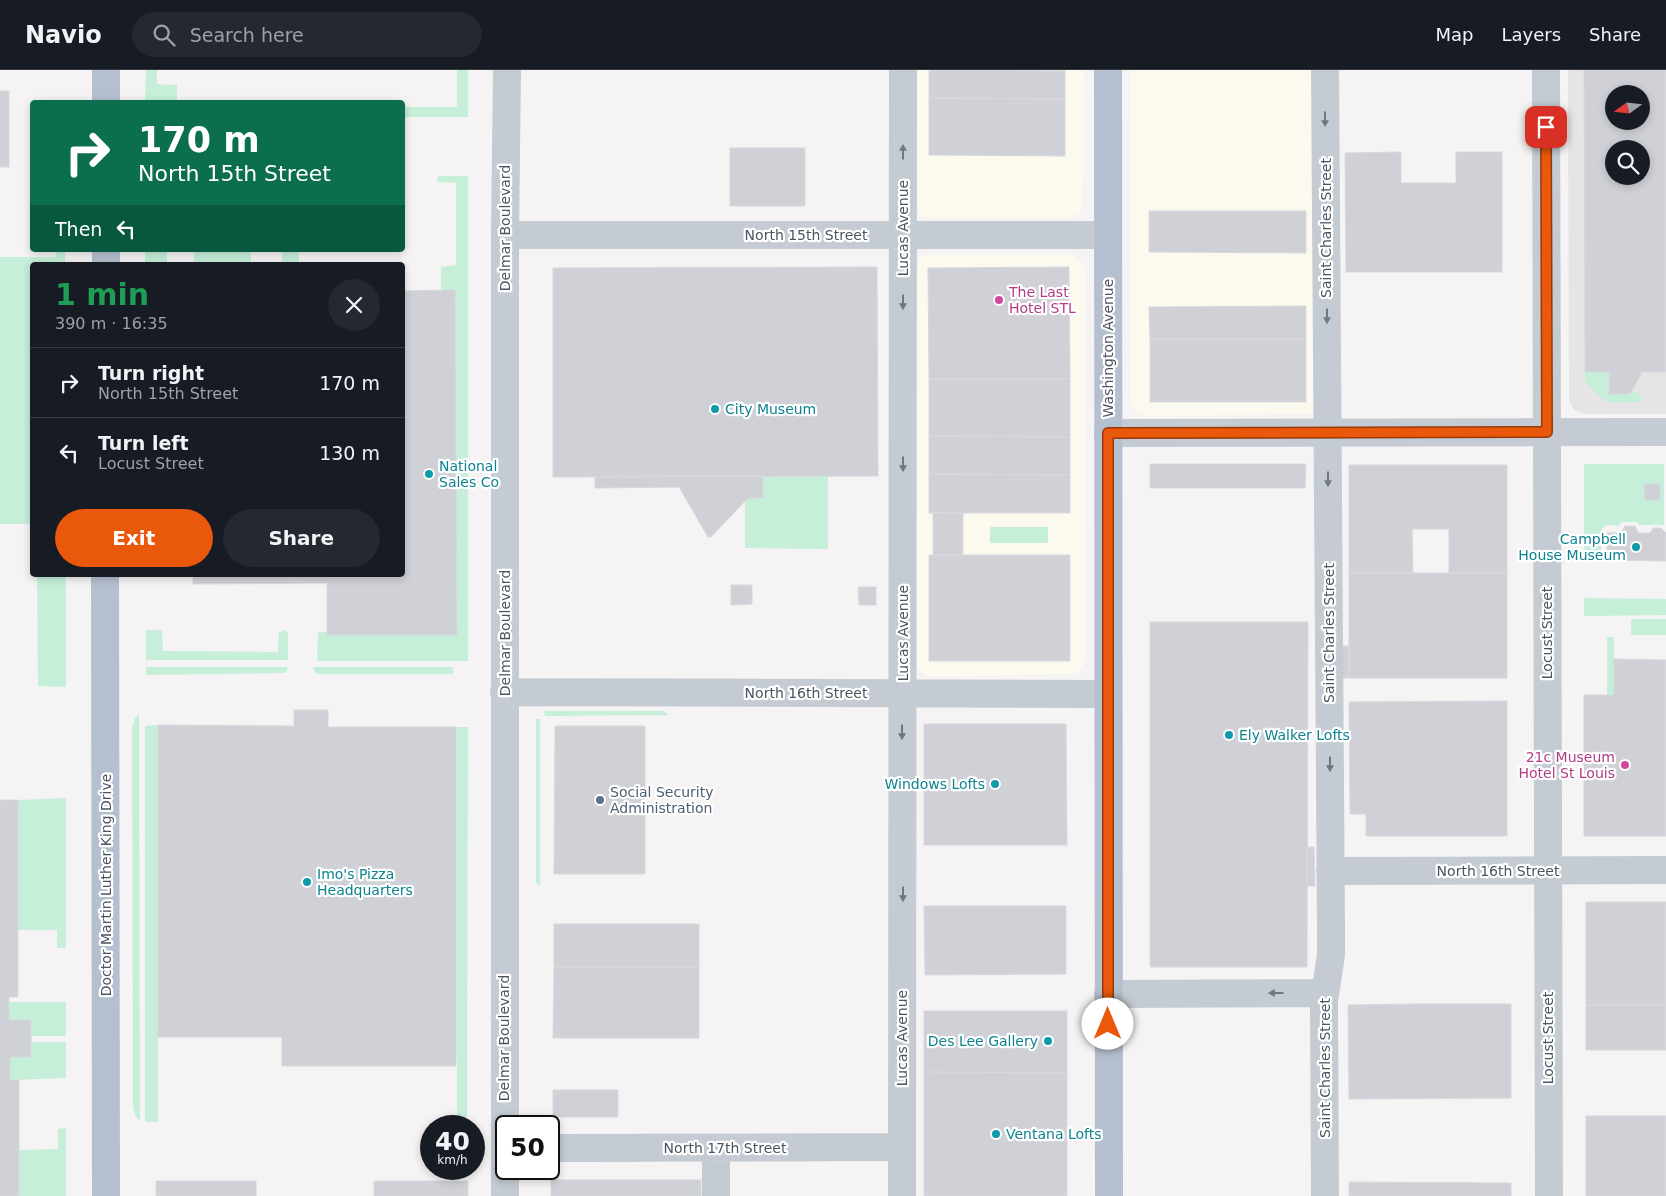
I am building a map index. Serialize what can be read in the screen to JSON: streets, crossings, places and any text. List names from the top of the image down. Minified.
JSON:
{"streets":{"main road":["Washington Avenue","Doctor Martin Luther King Drive"],"street":["Delmar Boulevard","Lucas Avenue","Saint Charles Street","North 15th Street","Locust Street","North 16th Street","North 17th Street"]},"crossings":[["Delmar Boulevard","North 15th Street"],["Delmar Boulevard","North 16th Street"],["Lucas Avenue","North 15th Street"],["Lucas Avenue","North 16th Street"],["Lucas Avenue","North 17th Street"],["Saint Charles Street","North 16th Street"],["North 15th Street","Washington Avenue"],["Washington Avenue","North 16th Street"],["Locust Street","North 16th Street"]],"one_way":["Saint Charles Street"],"places":["The Last Hotel STL","City Museum","National Sales Co","Campbell House Museum","Ely Walker Lofts","21c Museum Hotel St Louis","Windows Lofts","Social Security Administration","Imo's Pizza Headquarters","Des Lee Gallery","Ventana Lofts"],"north":"left","page":{"header":"Navio","search":"Search here","nav":["Map","Layers","Share"],"turn":["170 m","North 15th Street"],"then":"Then","heading":["1 min","390 m · 16:35"],"list":[{"name":"Turn right","note":"North 15th Street","value":"170 m"},{"name":"Turn left","note":"Locust Street","value":"130 m"}],"buttons":["Exit","Share"],"speed":"40 km/h","limit":"50"}}
